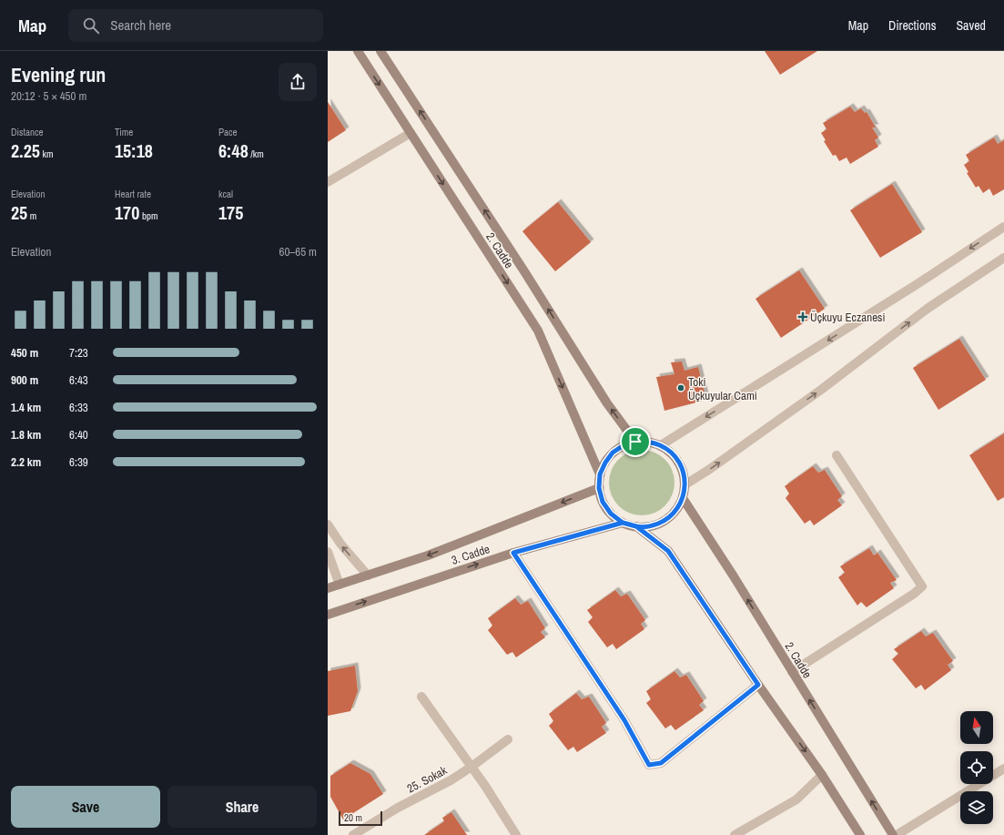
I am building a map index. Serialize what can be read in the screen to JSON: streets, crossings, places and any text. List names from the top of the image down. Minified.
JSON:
{"streets":{"main road":["2. Cadde","3. Cadde"],"street":["25. Sokak"]},"crossings":[["2. Cadde","3. Cadde"]],"places":{"health":["Üçkuyu Eczanesi"],"other":["Toki Üçkuyular Cami"]},"scale_bar":"20 m","north":"top","page":{"header":"Map","search":"Search here","nav":["Map","Directions","Saved"],"heading":["Evening run","20:12 · 5 × 450 m"],"stats":[["Distance","2.25 km"],["Time","15:18"],["Pace","6:48 /km"],["Elevation","25 m"],["Heart rate","170 bpm"],["kcal","175"]],"chart":["Elevation","60–65 m"],"list":[{"name":"450 m","note":"7:23"},{"name":"900 m","note":"6:43"},{"name":"1.4 km","note":"6:33"},{"name":"1.8 km","note":"6:40"},{"name":"2.2 km","note":"6:39"}],"buttons":["Save","Share"],"scale":"20 m"}}
